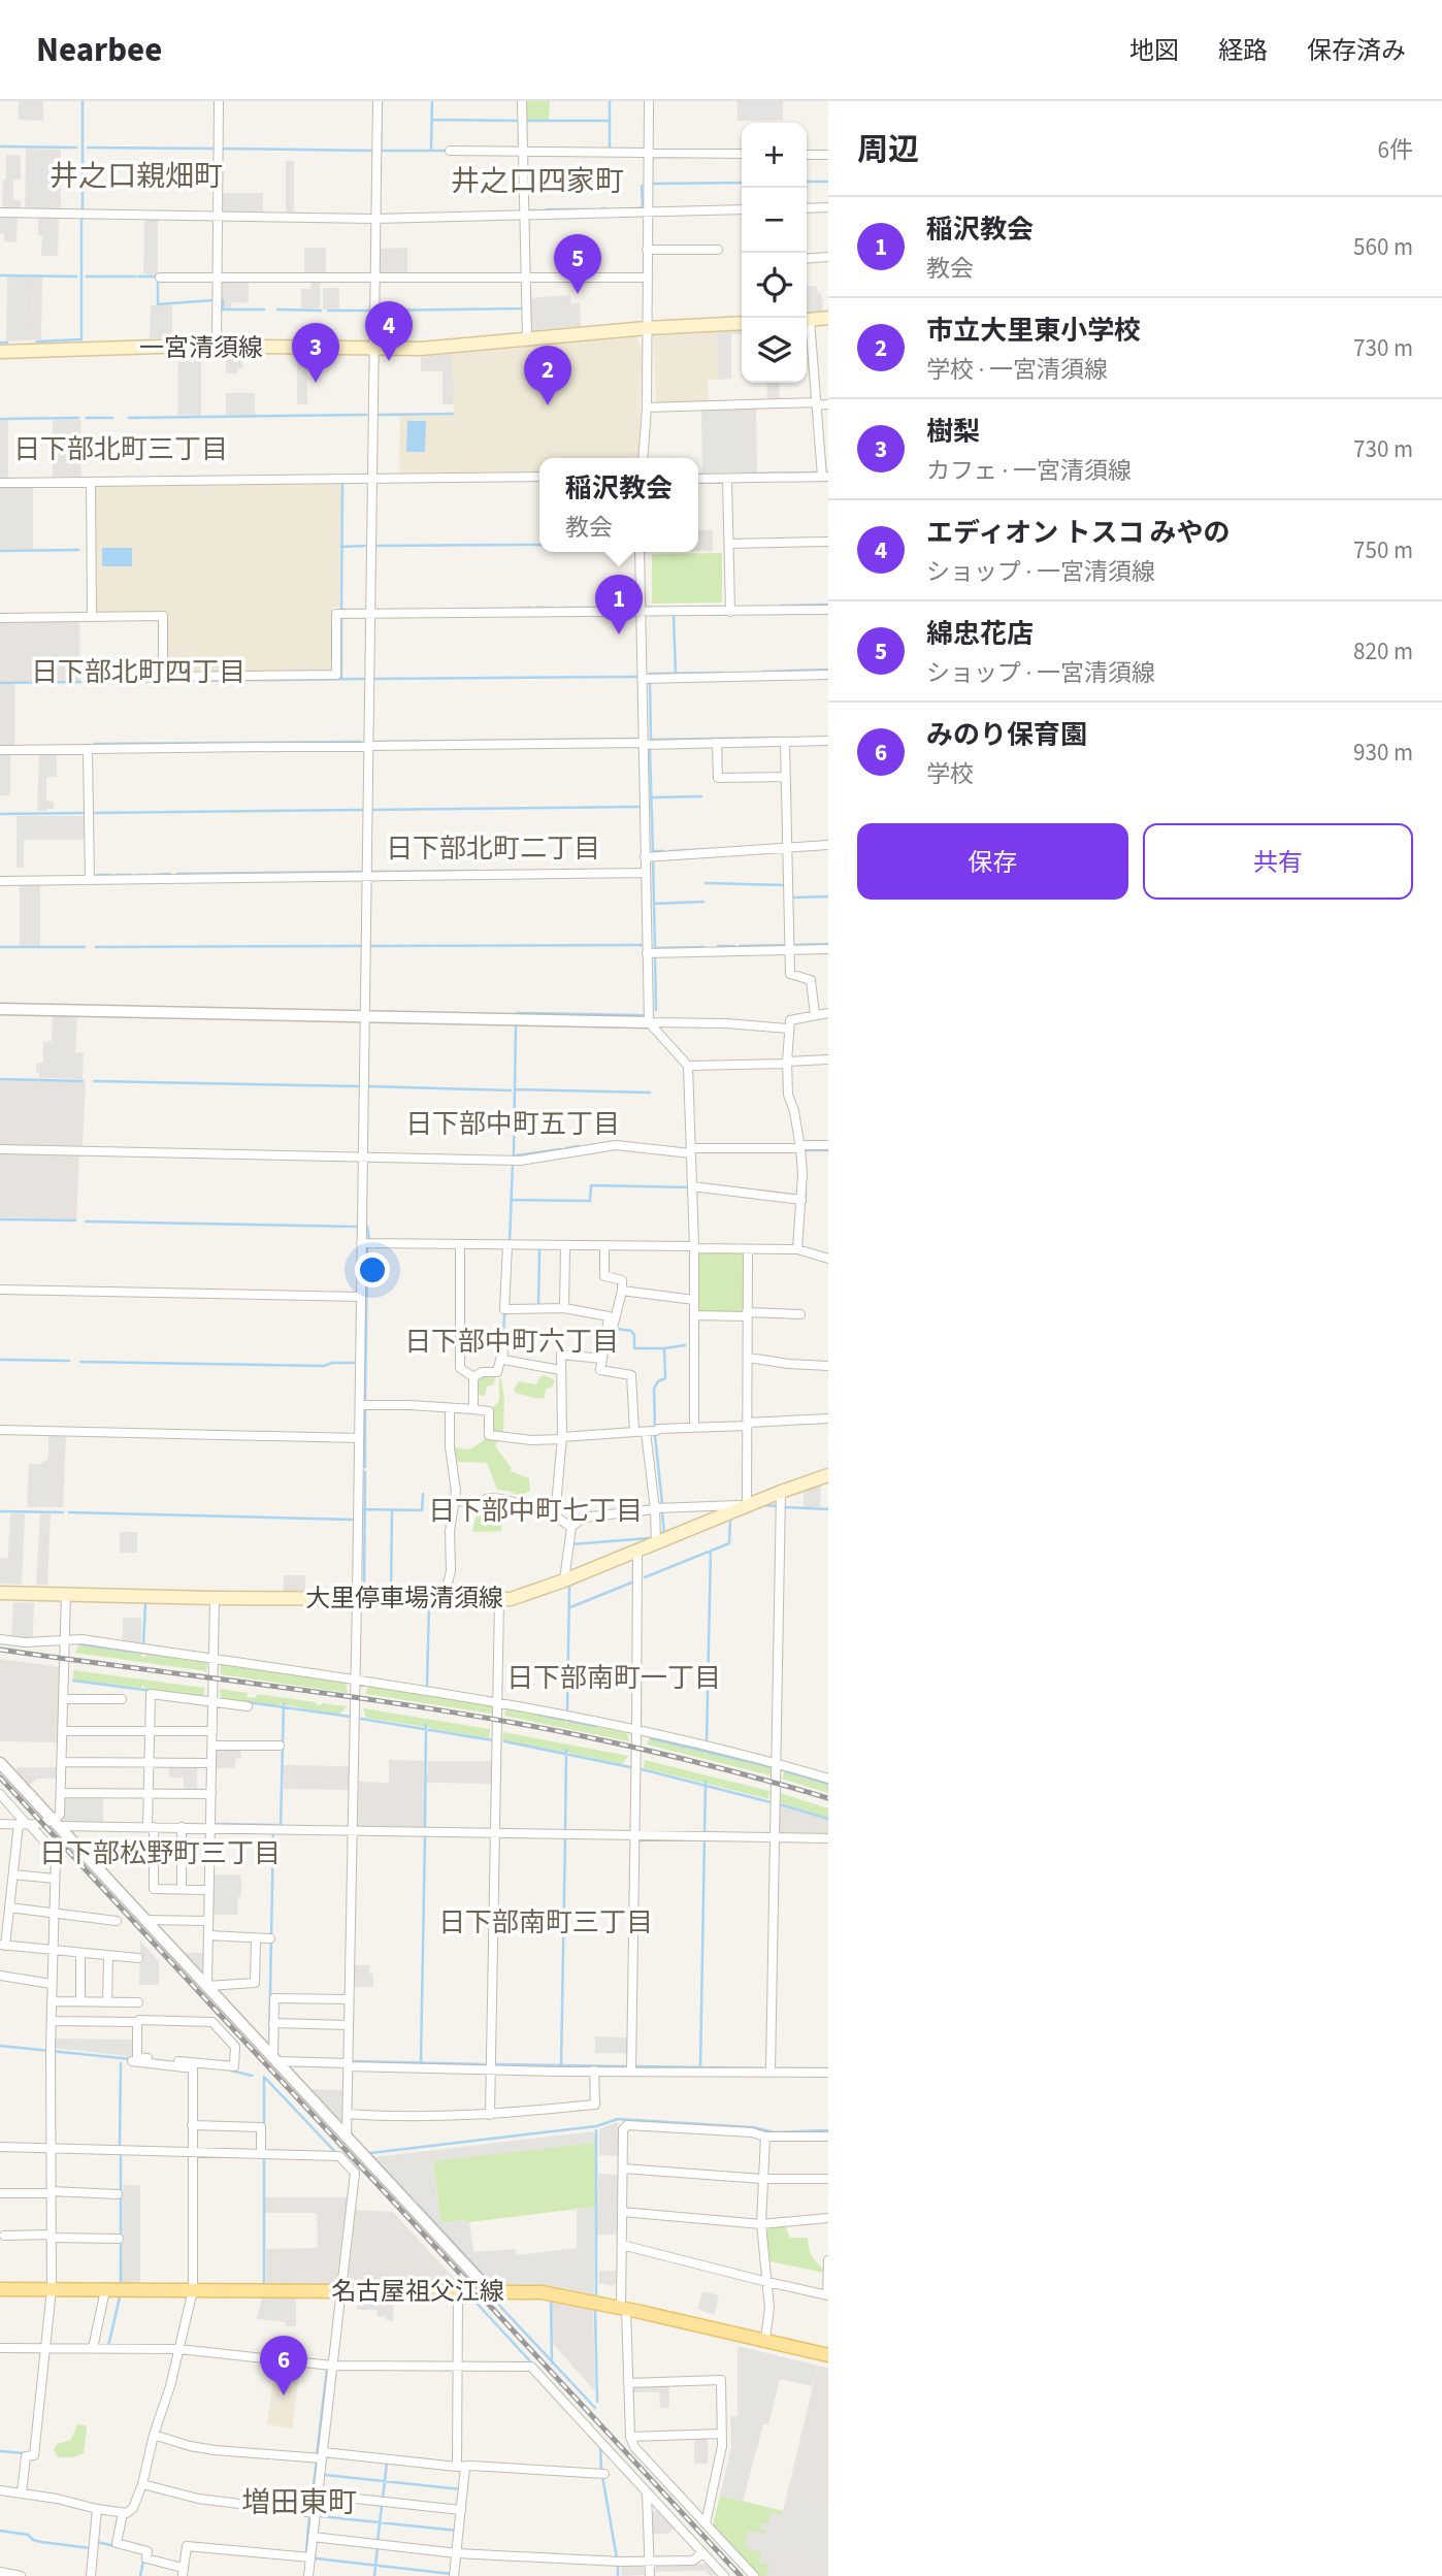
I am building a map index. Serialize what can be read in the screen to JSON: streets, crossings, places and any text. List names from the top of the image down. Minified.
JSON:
{"streets":{"main road":["一宮清須線","大里停車場清須線","名古屋祖父江線"]},"districts":["井之口親畑町","井之口四家町","日下部北町三丁目","日下部北町四丁目","日下部北町二丁目","日下部中町五丁目","日下部中町六丁目","日下部中町七丁目","日下部南町一丁目","日下部松野町三丁目","日下部南町三丁目","増田東町"],"page":{"header":"Nearbee","nav":["地図","経路","保存済み"],"heading":["周辺","6件"],"map_buttons":["+","−"],"list":[{"mark":"1","name":"稲沢教会","note":"教会","value":"560 m"},{"mark":"2","name":"市立大里東小学校","note":"学校 · 一宮清須線","value":"730 m"},{"mark":"3","name":"樹梨","note":"カフェ · 一宮清須線","value":"730 m"},{"mark":"4","name":"エディオン トスコ みやの","note":"ショップ · 一宮清須線","value":"750 m"},{"mark":"5","name":"綿忠花店","note":"ショップ · 一宮清須線","value":"820 m"},{"mark":"6","name":"みのり保育園","note":"学校","value":"930 m"}],"pins":["5","4","3","2","1","6"],"popup":["稲沢教会","教会"],"buttons":["保存","共有"]}}
